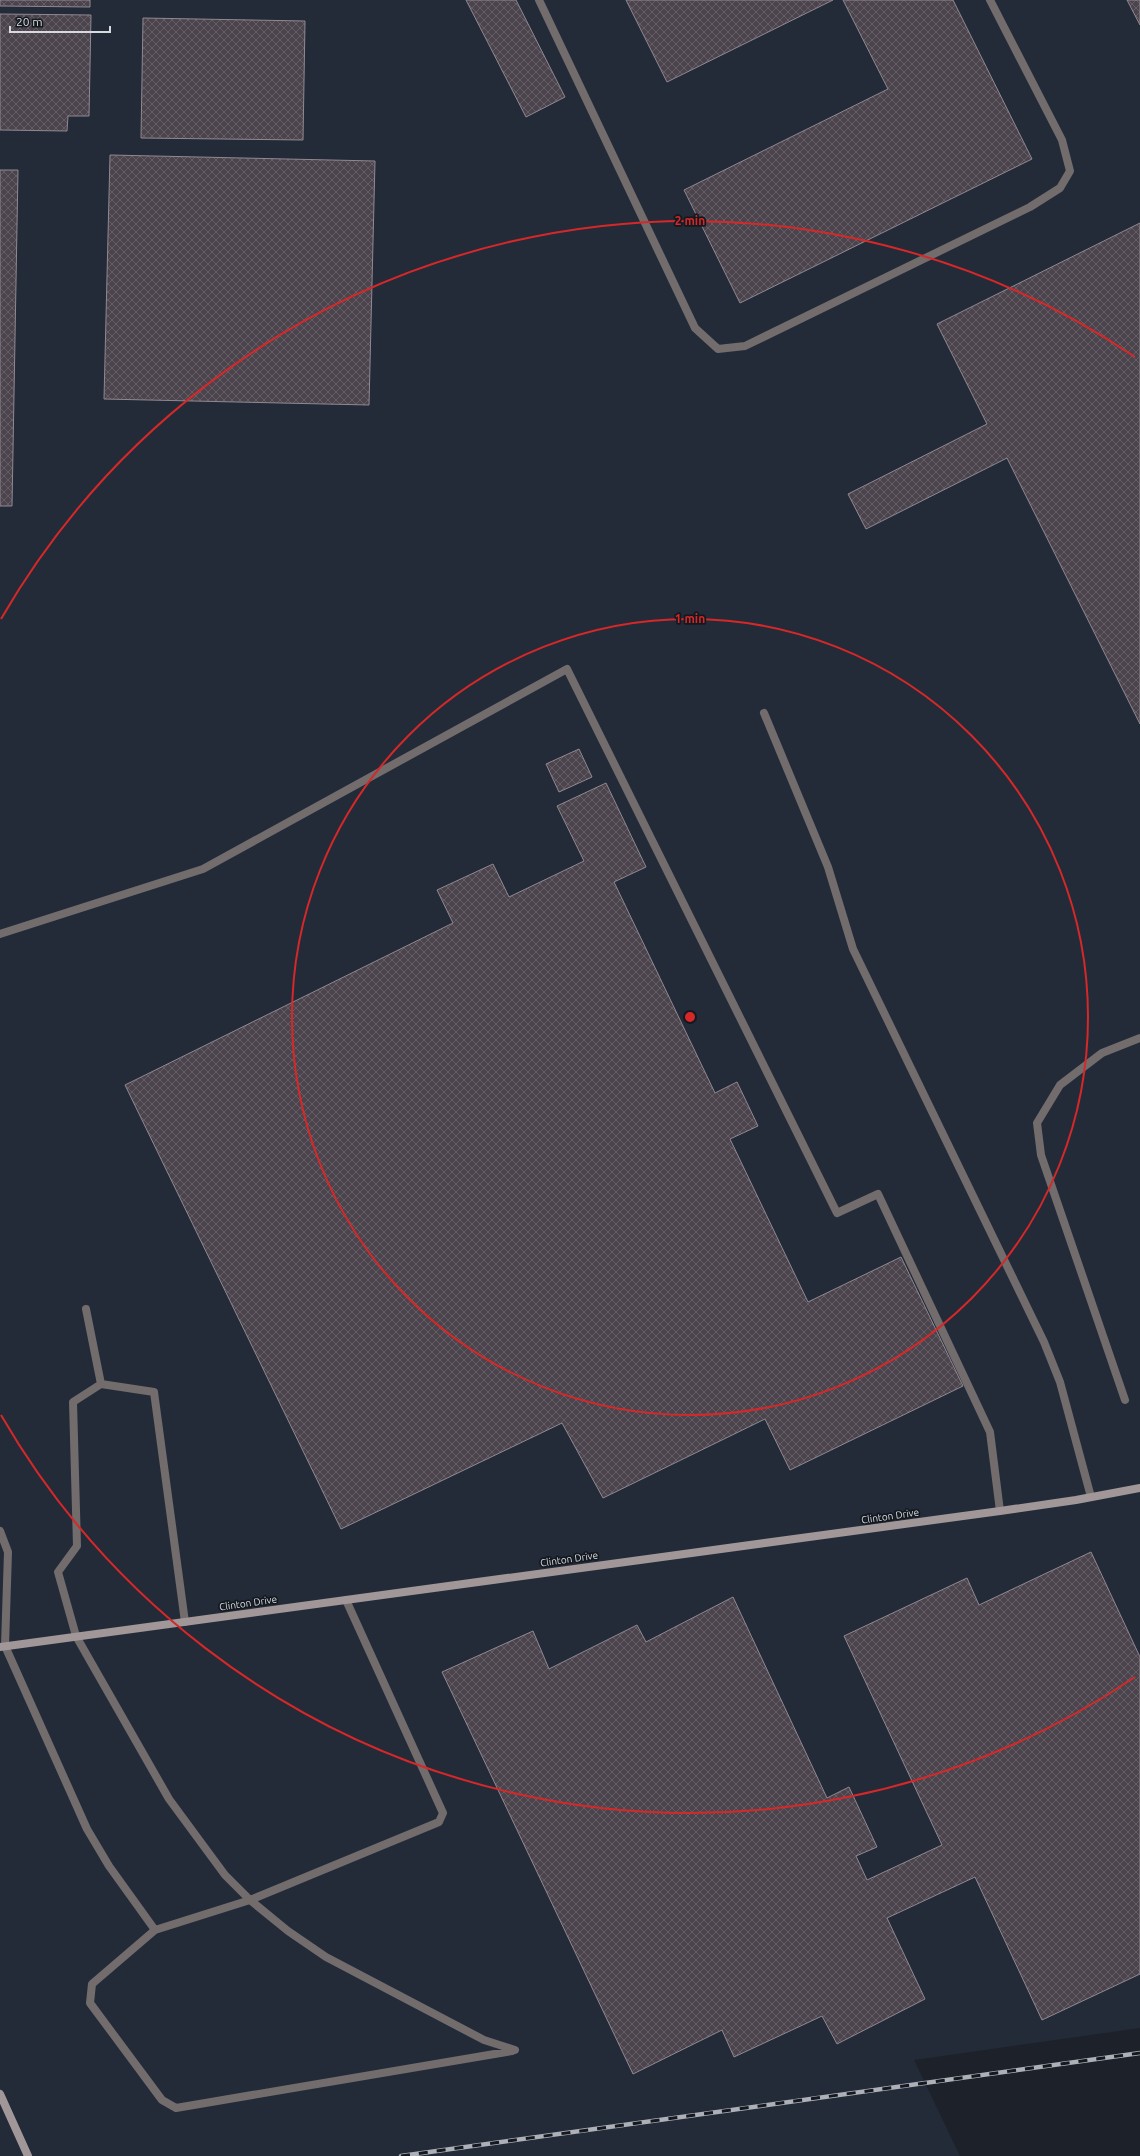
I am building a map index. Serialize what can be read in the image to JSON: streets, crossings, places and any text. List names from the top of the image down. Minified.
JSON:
{"streets":{"main road":["Clinton Drive"]},"scale_bar":"20 m","rings":["2 min","1 min"]}
